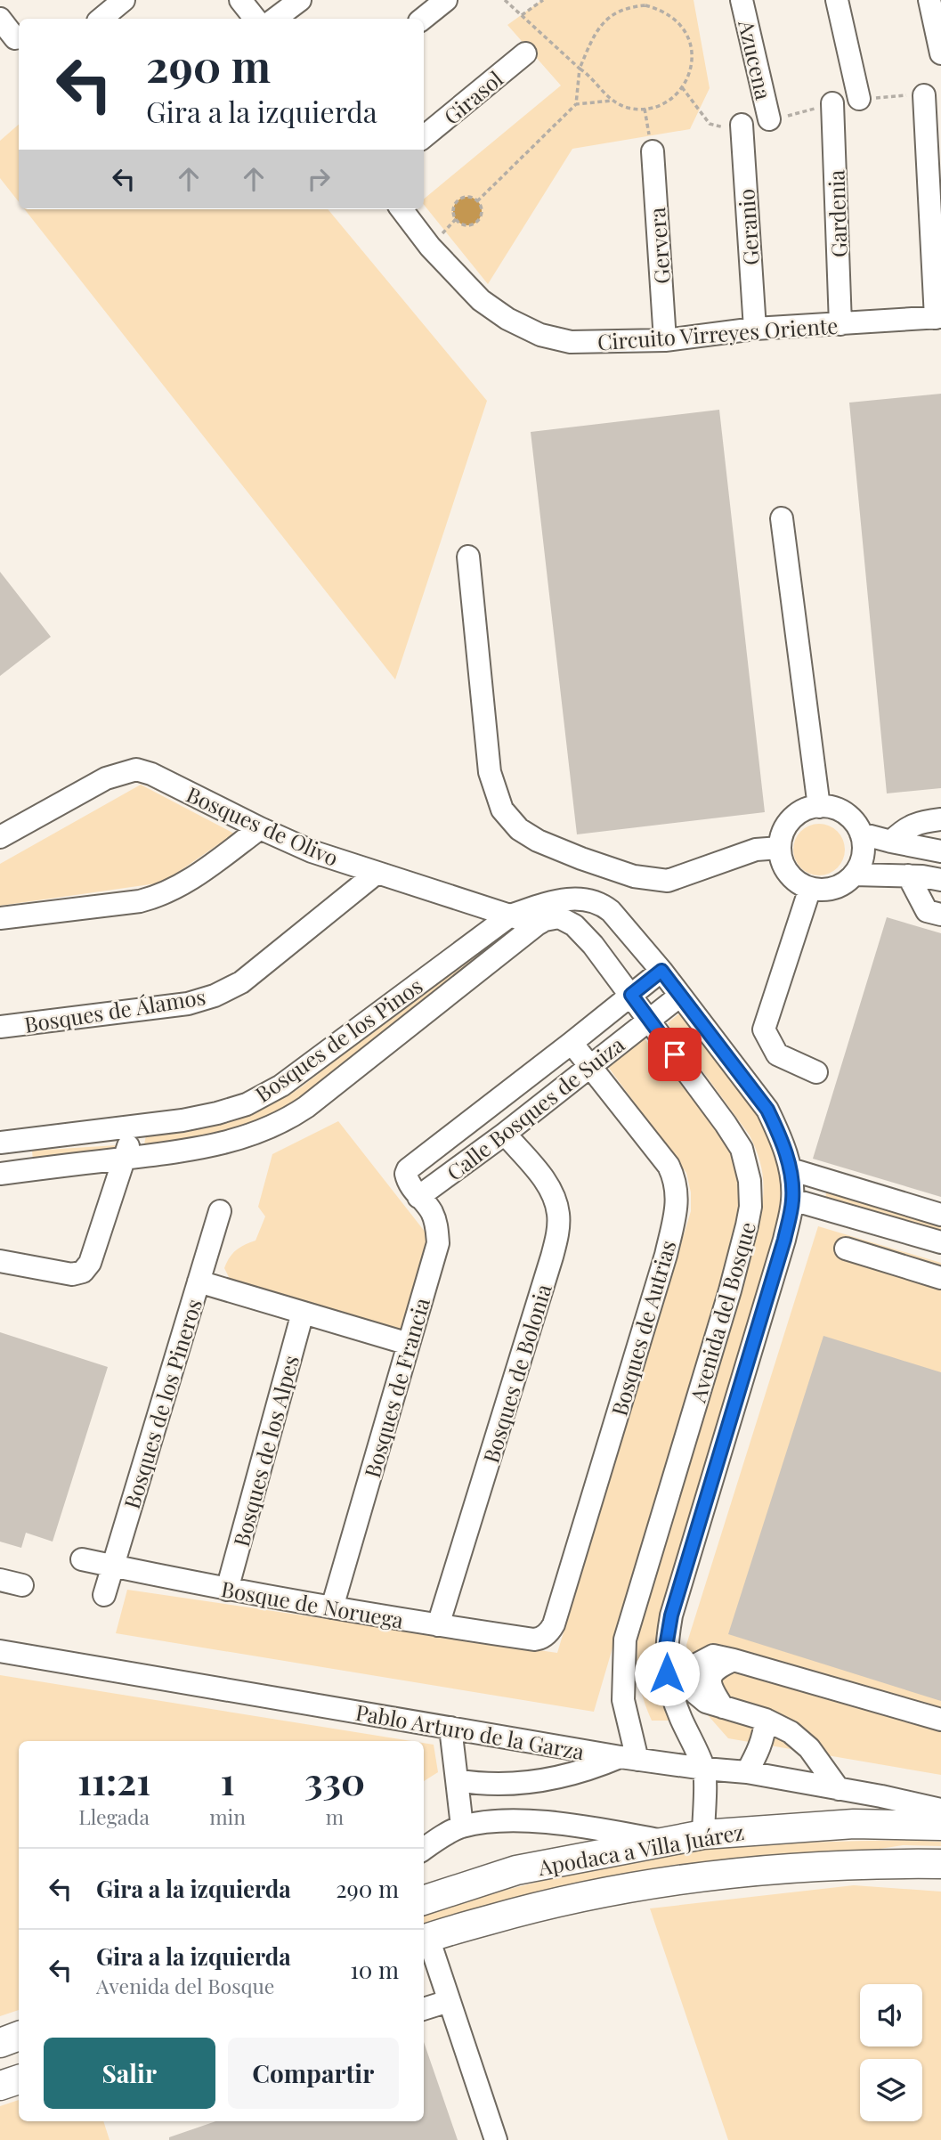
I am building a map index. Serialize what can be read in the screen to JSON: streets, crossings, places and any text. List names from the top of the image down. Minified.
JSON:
{"streets":{"main road":["Apodaca a Villa Juárez"],"street":["Azucena","Girasol","Gardenia","Geranio","Gervera","Circuito Virreyes Oriente","Bosques de Olivo","Bosques de Álamos","Bosques de los Pinos","Calle Bosques de Suiza","Avenida del Bosque","Bosques de Autrias","Bosques de Bolonia","Bosques de Francia","Bosques de los Pineros","Bosques de los Alpes","Bosque de Noruega","Pablo Arturo de la Garza"]},"crossings":[["Gardenia","Circuito Virreyes Oriente"],["Geranio","Circuito Virreyes Oriente"],["Gervera","Circuito Virreyes Oriente"],["Bosques de Olivo","Bosques de Álamos"],["Bosques de Olivo","Bosques de los Pinos"],["Bosques de los Pinos","Avenida del Bosque"],["Calle Bosques de Suiza","Avenida del Bosque"],["Calle Bosques de Suiza","Bosques de Autrias"],["Calle Bosques de Suiza","Bosques de Bolonia"],["Calle Bosques de Suiza","Bosques de Francia"],["Avenida del Bosque","Pablo Arturo de la Garza"],["Bosques de Autrias","Bosque de Noruega"],["Bosques de Bolonia","Bosque de Noruega"],["Bosques de Francia","Bosque de Noruega"],["Bosques de los Pineros","Bosque de Noruega"],["Bosques de los Alpes","Bosque de Noruega"]],"page":{"turn":["290 m","Gira a la izquierda"],"eta":["11:21","Llegada","1","min","330","m"],"list":[{"name":"Gira a la izquierda","value":"290 m"},{"name":"Gira a la izquierda","note":"Avenida del Bosque","value":"10 m"}],"buttons":["Salir","Compartir"]}}
